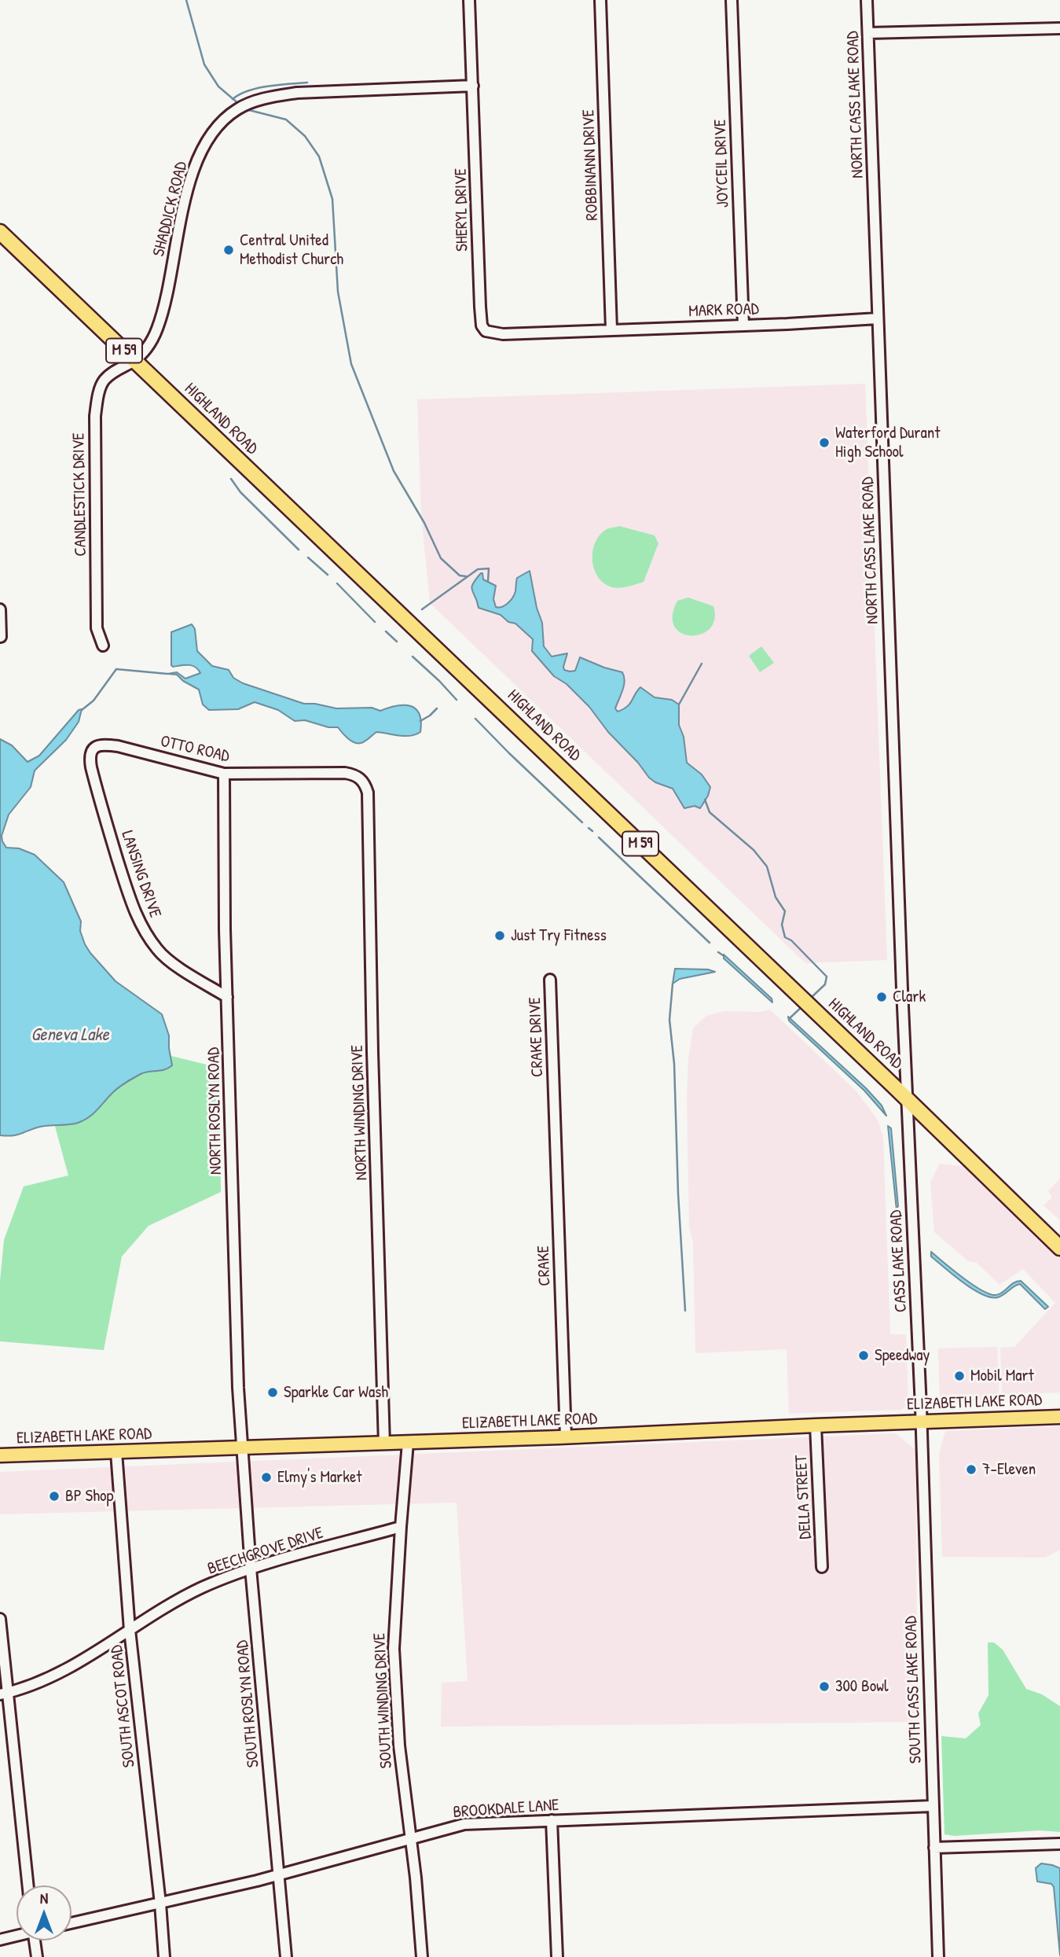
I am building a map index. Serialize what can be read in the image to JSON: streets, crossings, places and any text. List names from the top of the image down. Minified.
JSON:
{"streets":{"highway":["M 59","HIGHLAND ROAD"],"main road":["ELIZABETH LAKE ROAD"],"street":["NORTH CASS LAKE ROAD","JOYCEIL DRIVE","ROBBINANN DRIVE","SHADDICK ROAD","SHERYL DRIVE","MARK ROAD","CANDLESTICK DRIVE","OTTO ROAD","LANSING DRIVE","CRAKE DRIVE","NORTH ROSLYN ROAD","NORTH WINDING DRIVE","CASS LAKE ROAD","CRAKE","DELLA STREET","BEECHGROVE DRIVE","SOUTH CASS LAKE ROAD","SOUTH WINDING DRIVE","SOUTH ROSLYN ROAD","SOUTH ASCOT ROAD","BROOKDALE LANE"]},"crossings":[["NORTH CASS LAKE ROAD","MARK ROAD"],["NORTH CASS LAKE ROAD","HIGHLAND ROAD"],["NORTH CASS LAKE ROAD","CASS LAKE ROAD"],["JOYCEIL DRIVE","MARK ROAD"],["ROBBINANN DRIVE","MARK ROAD"],["SHADDICK ROAD","SHERYL DRIVE"],["SHADDICK ROAD","HIGHLAND ROAD"],["SHADDICK ROAD","CANDLESTICK DRIVE"],["SHERYL DRIVE","MARK ROAD"],["HIGHLAND ROAD","CANDLESTICK DRIVE"],["HIGHLAND ROAD","CASS LAKE ROAD"],["OTTO ROAD","LANSING DRIVE"],["OTTO ROAD","NORTH ROSLYN ROAD"],["OTTO ROAD","NORTH WINDING DRIVE"],["LANSING DRIVE","NORTH ROSLYN ROAD"],["CRAKE DRIVE","CRAKE"],["NORTH ROSLYN ROAD","ELIZABETH LAKE ROAD"],["NORTH ROSLYN ROAD","SOUTH ROSLYN ROAD"],["NORTH WINDING DRIVE","ELIZABETH LAKE ROAD"],["CASS LAKE ROAD","ELIZABETH LAKE ROAD"],["CASS LAKE ROAD","SOUTH CASS LAKE ROAD"],["CRAKE","ELIZABETH LAKE ROAD"],["ELIZABETH LAKE ROAD","DELLA STREET"],["ELIZABETH LAKE ROAD","SOUTH CASS LAKE ROAD"],["ELIZABETH LAKE ROAD","SOUTH WINDING DRIVE"],["ELIZABETH LAKE ROAD","SOUTH ROSLYN ROAD"],["ELIZABETH LAKE ROAD","SOUTH ASCOT ROAD"],["BEECHGROVE DRIVE","SOUTH WINDING DRIVE"],["BEECHGROVE DRIVE","SOUTH ROSLYN ROAD"],["BEECHGROVE DRIVE","SOUTH ASCOT ROAD"],["SOUTH CASS LAKE ROAD","BROOKDALE LANE"],["SOUTH WINDING DRIVE","BROOKDALE LANE"],["SOUTH ROSLYN ROAD","BROOKDALE LANE"],["SOUTH ASCOT ROAD","BROOKDALE LANE"]],"water":["Geneva Lake"],"places":["Central United Methodist Church","Waterford Durant High School","Just Try Fitness","Clark","Speedway","Mobil Mart","Sparkle Car Wash","7-Eleven","Elmy's Market","BP Shop","300 Bowl"],"north":"top"}
